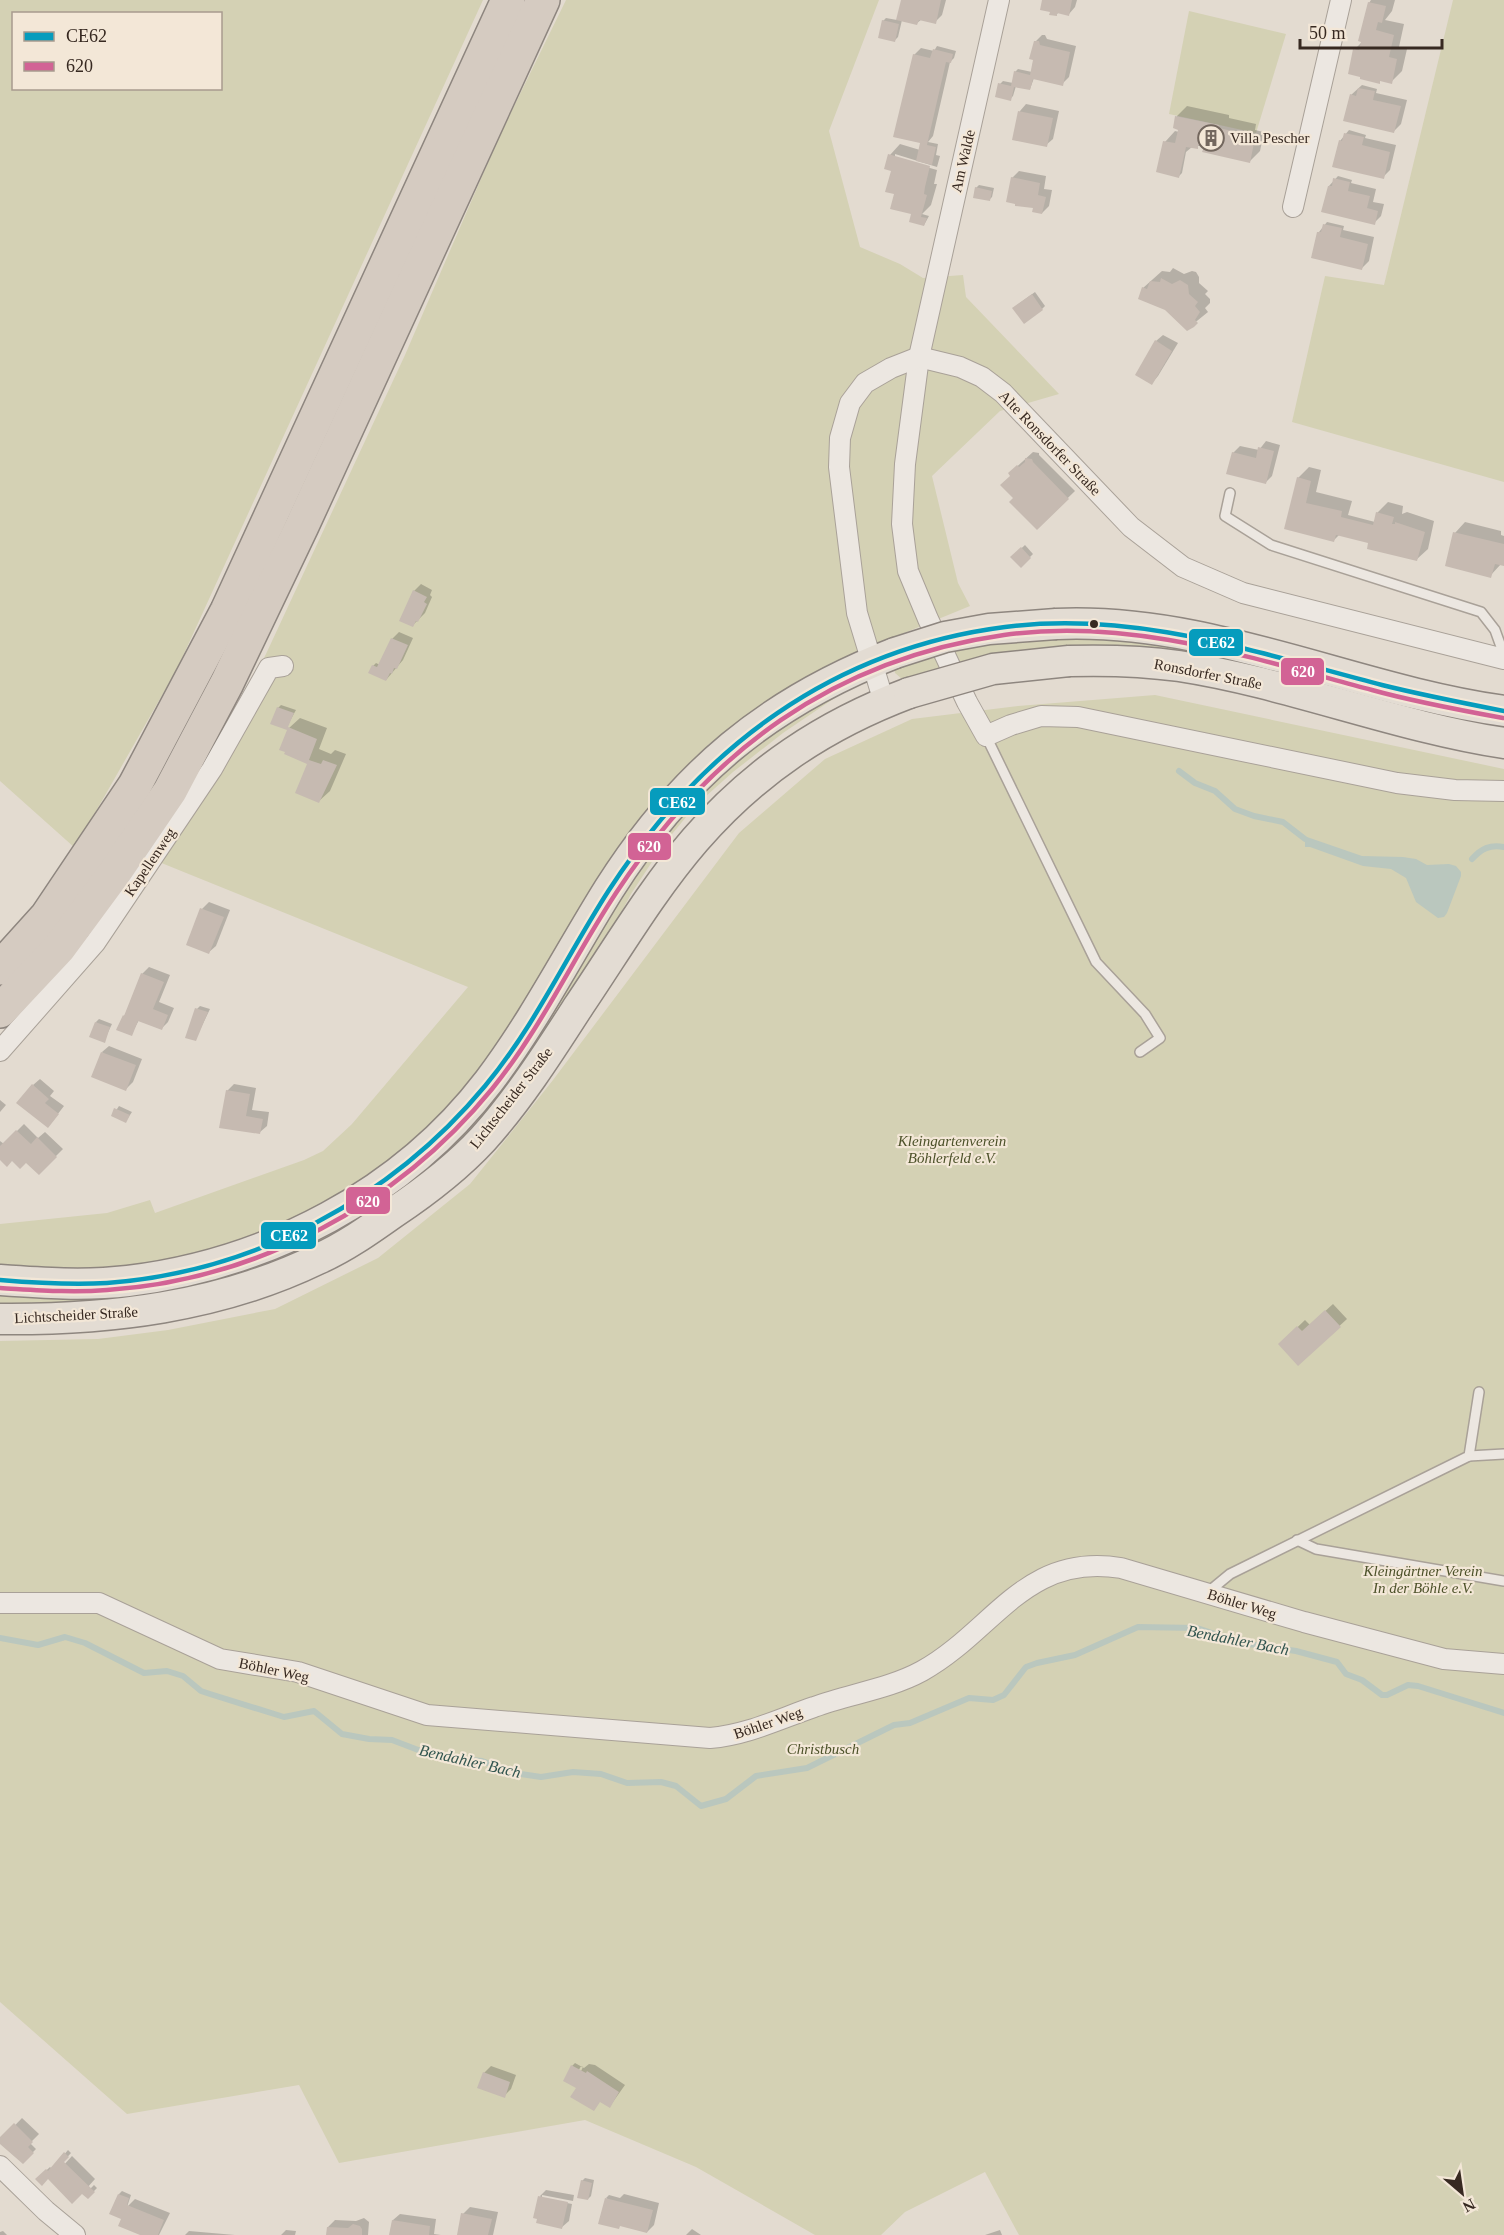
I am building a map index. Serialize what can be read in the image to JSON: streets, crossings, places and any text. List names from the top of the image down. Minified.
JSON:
{"streets":{"main road":["Ronsdorfer Straße","Lichtscheider Straße"],"street":["Am Walde","Alte Ronsdorfer Straße","Kapellenweg","Böhler Weg"]},"crossings":[["Am Walde","Alte Ronsdorfer Straße"],["Ronsdorfer Straße","Lichtscheider Straße"]],"water":["Bendahler Bach"],"parks":["Kleingartenverein Böhlerfeld e.V.","Kleingärtner Verein In der Böhle e.V.","Christbusch"],"places":{"building":["Villa Pescher"]},"lines":["transit line CE62","transit line 620"],"legend":["CE62","620"],"scale_bar":"50 m","north":"bottom right"}
